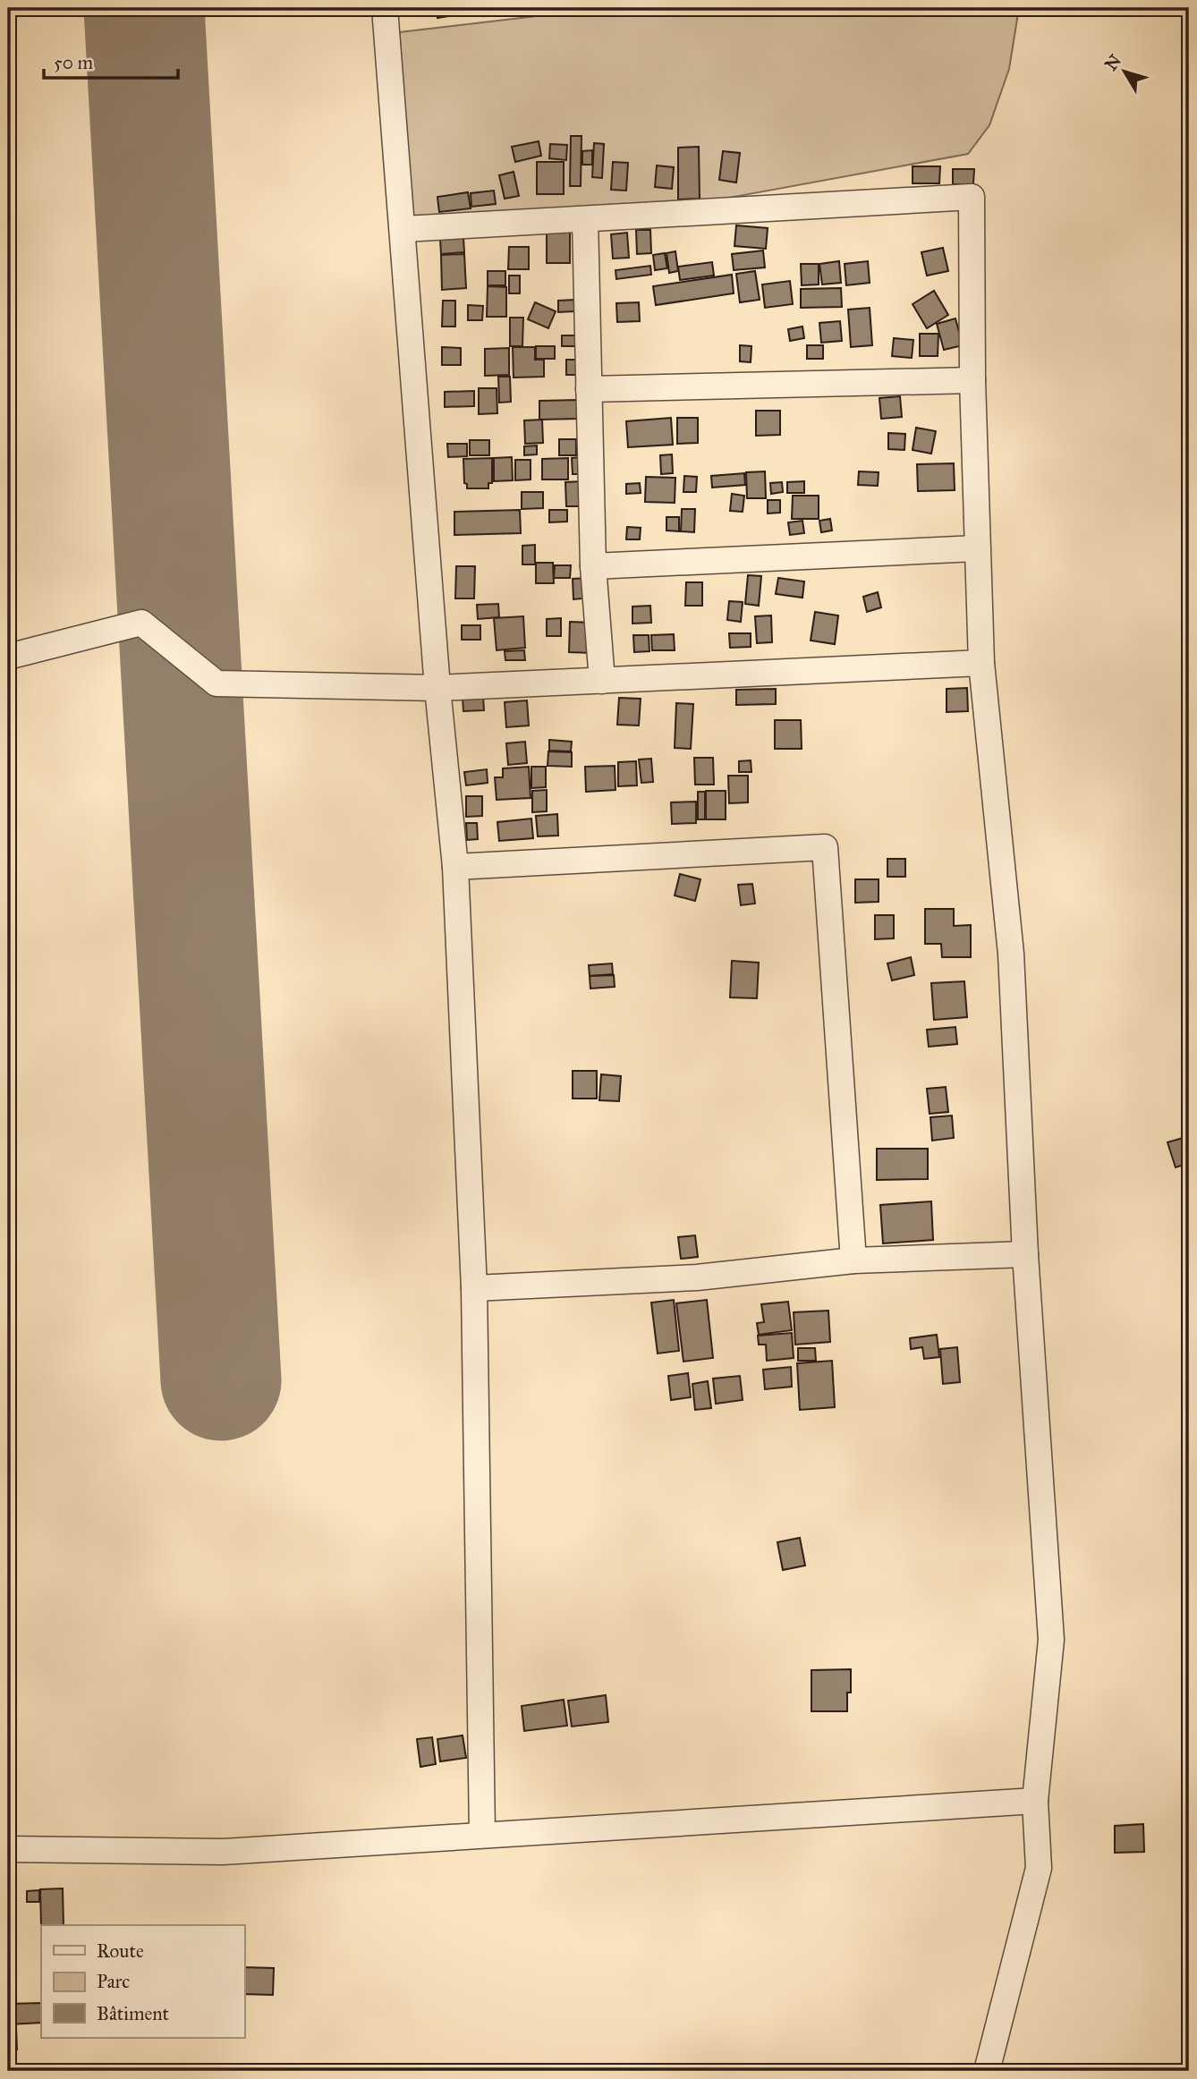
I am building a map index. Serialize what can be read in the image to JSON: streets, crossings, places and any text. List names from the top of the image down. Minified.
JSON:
{"legend":["Route","Parc","Bâtiment"],"scale_bar":"50 m","north":"top left"}
